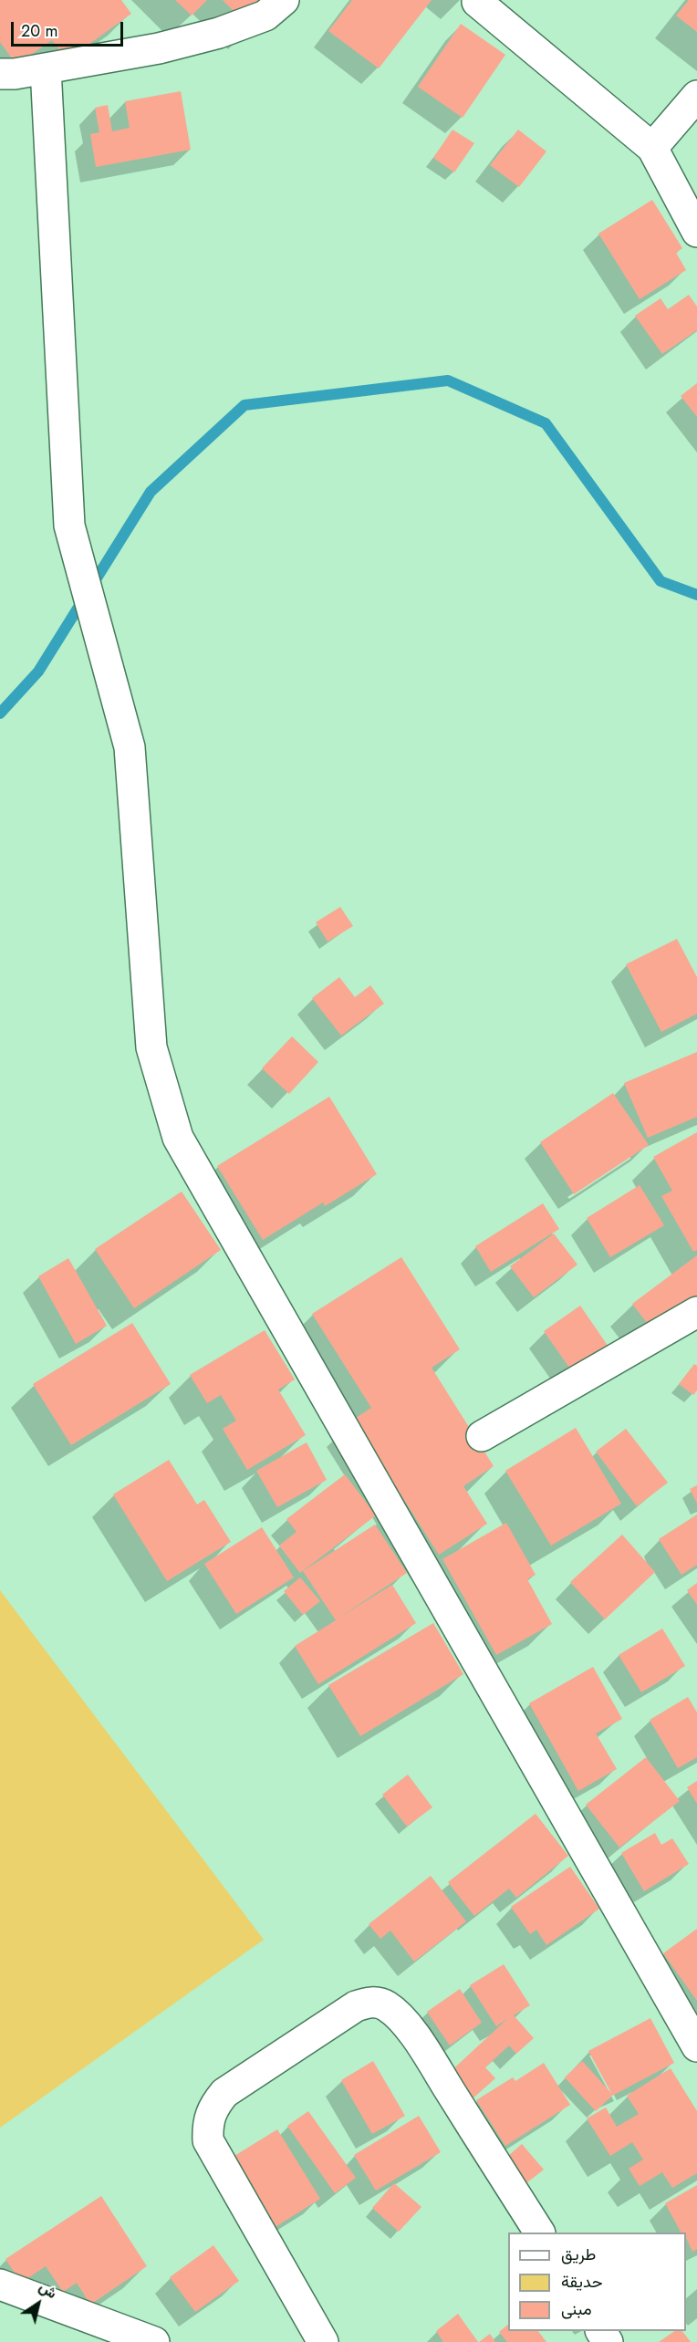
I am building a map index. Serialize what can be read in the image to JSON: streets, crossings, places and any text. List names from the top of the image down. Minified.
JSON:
{"legend":["طريق","حديقة","مبنى"],"scale_bar":"20 m","north":"top right"}
